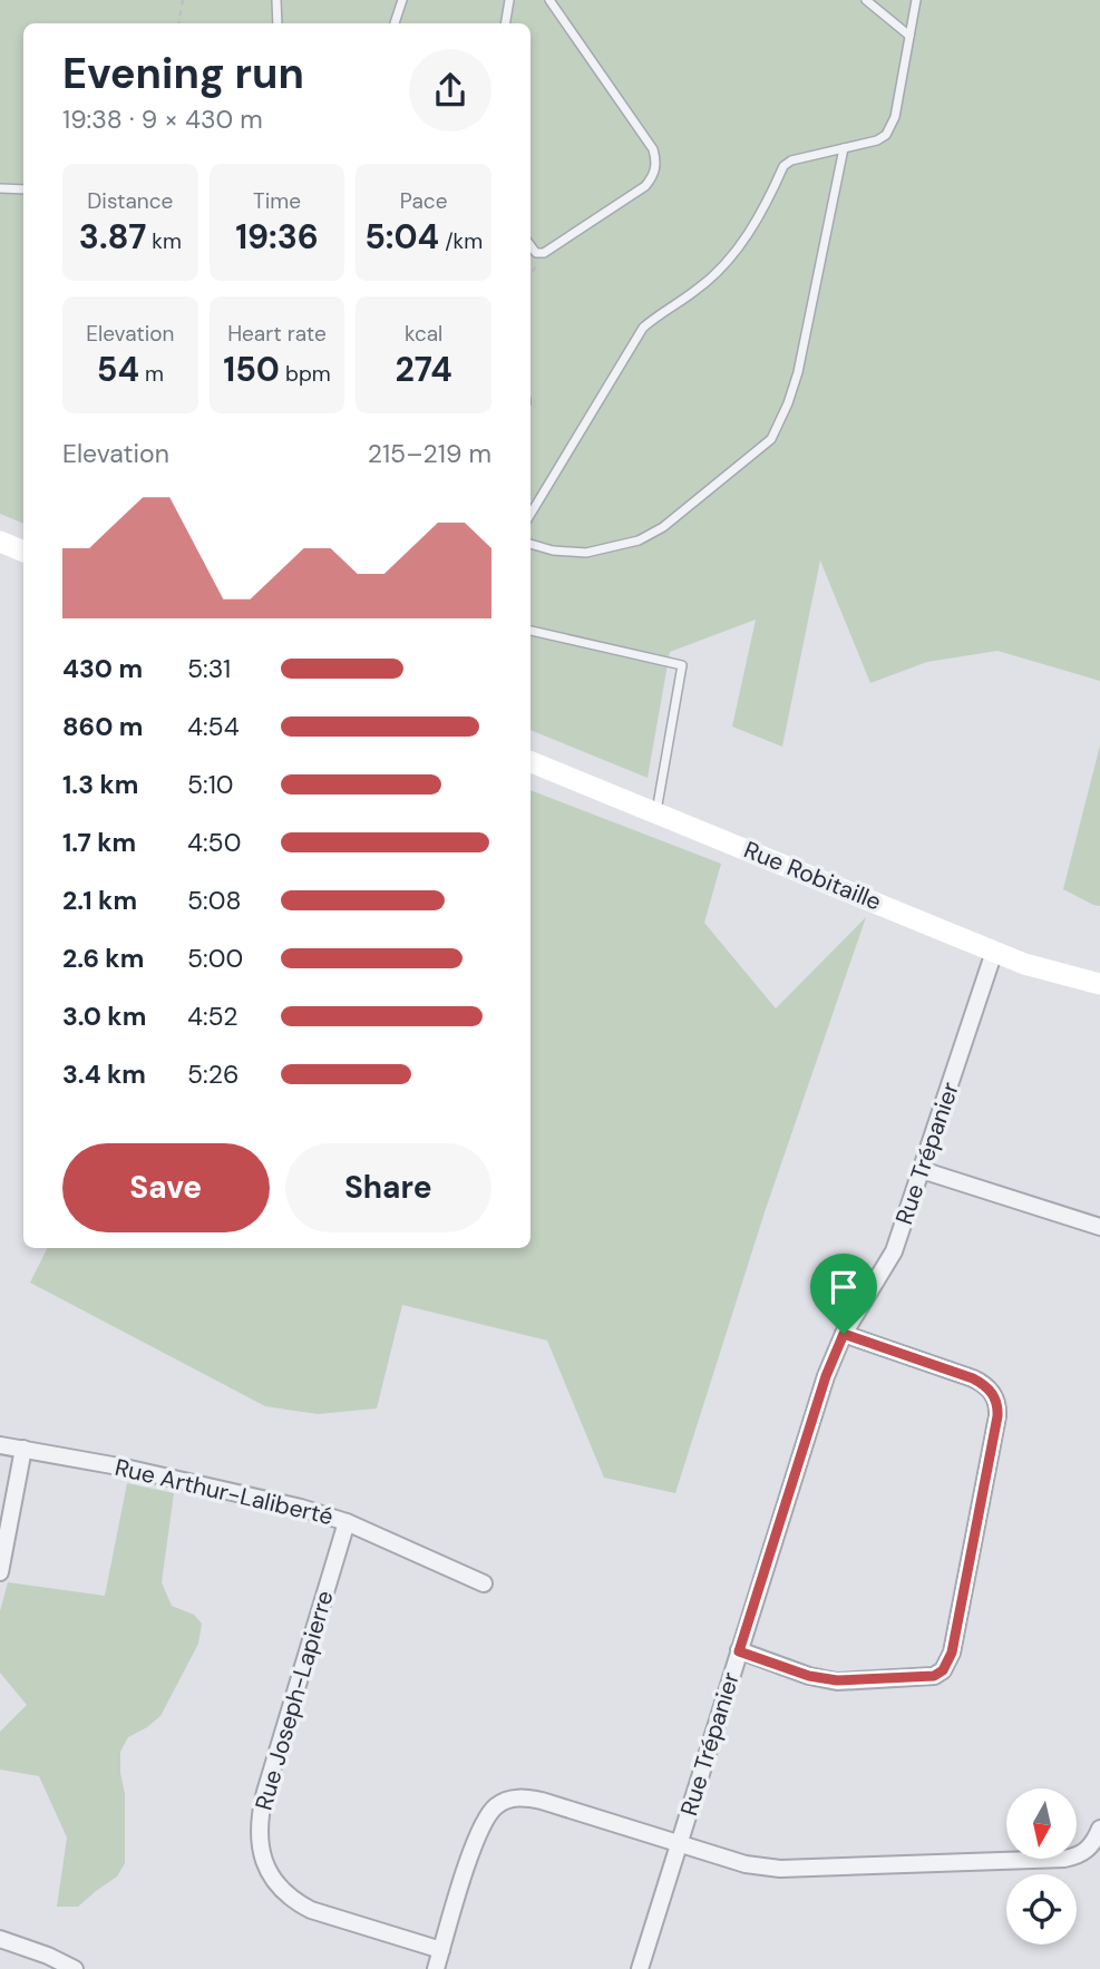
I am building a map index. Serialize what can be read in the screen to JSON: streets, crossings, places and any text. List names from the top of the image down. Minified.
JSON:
{"streets":{"street":["Rue Robitaille","Rue Trépanier","Rue Arthur-Laliberté","Rue Joseph-Lapierre"]},"crossings":[["Rue Robitaille","Rue Trépanier"],["Rue Arthur-Laliberté","Rue Joseph-Lapierre"]],"north":"bottom","page":{"heading":["Evening run","19:38 · 9 × 430 m"],"stats":[["Distance","3.87 km"],["Time","19:36"],["Pace","5:04 /km"],["Elevation","54 m"],["Heart rate","150 bpm"],["kcal","274"]],"chart":["Elevation","215–219 m"],"list":[{"name":"430 m","note":"5:31"},{"name":"860 m","note":"4:54"},{"name":"1.3 km","note":"5:10"},{"name":"1.7 km","note":"4:50"},{"name":"2.1 km","note":"5:08"},{"name":"2.6 km","note":"5:00"},{"name":"3.0 km","note":"4:52"},{"name":"3.4 km","note":"5:26"}],"buttons":["Save","Share"]}}
